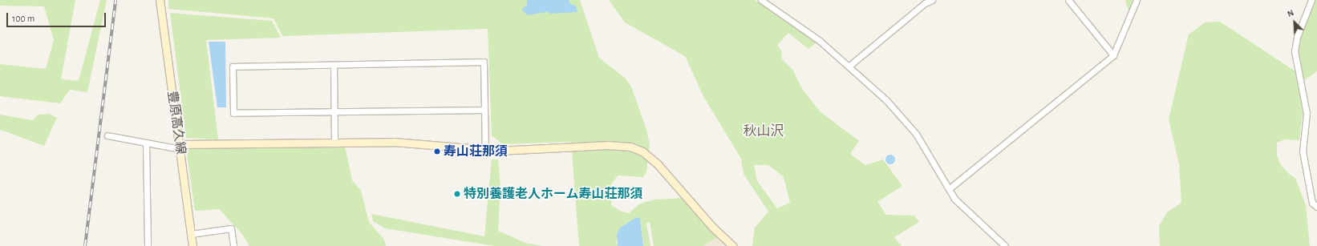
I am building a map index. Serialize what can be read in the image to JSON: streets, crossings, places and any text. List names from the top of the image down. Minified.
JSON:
{"streets":{"street":["豊原高久線"]},"districts":["秋山沢"],"places":["寿山荘那須","特別養護老人ホーム寿山荘那須"],"scale_bar":"100 m","north":"top left"}
